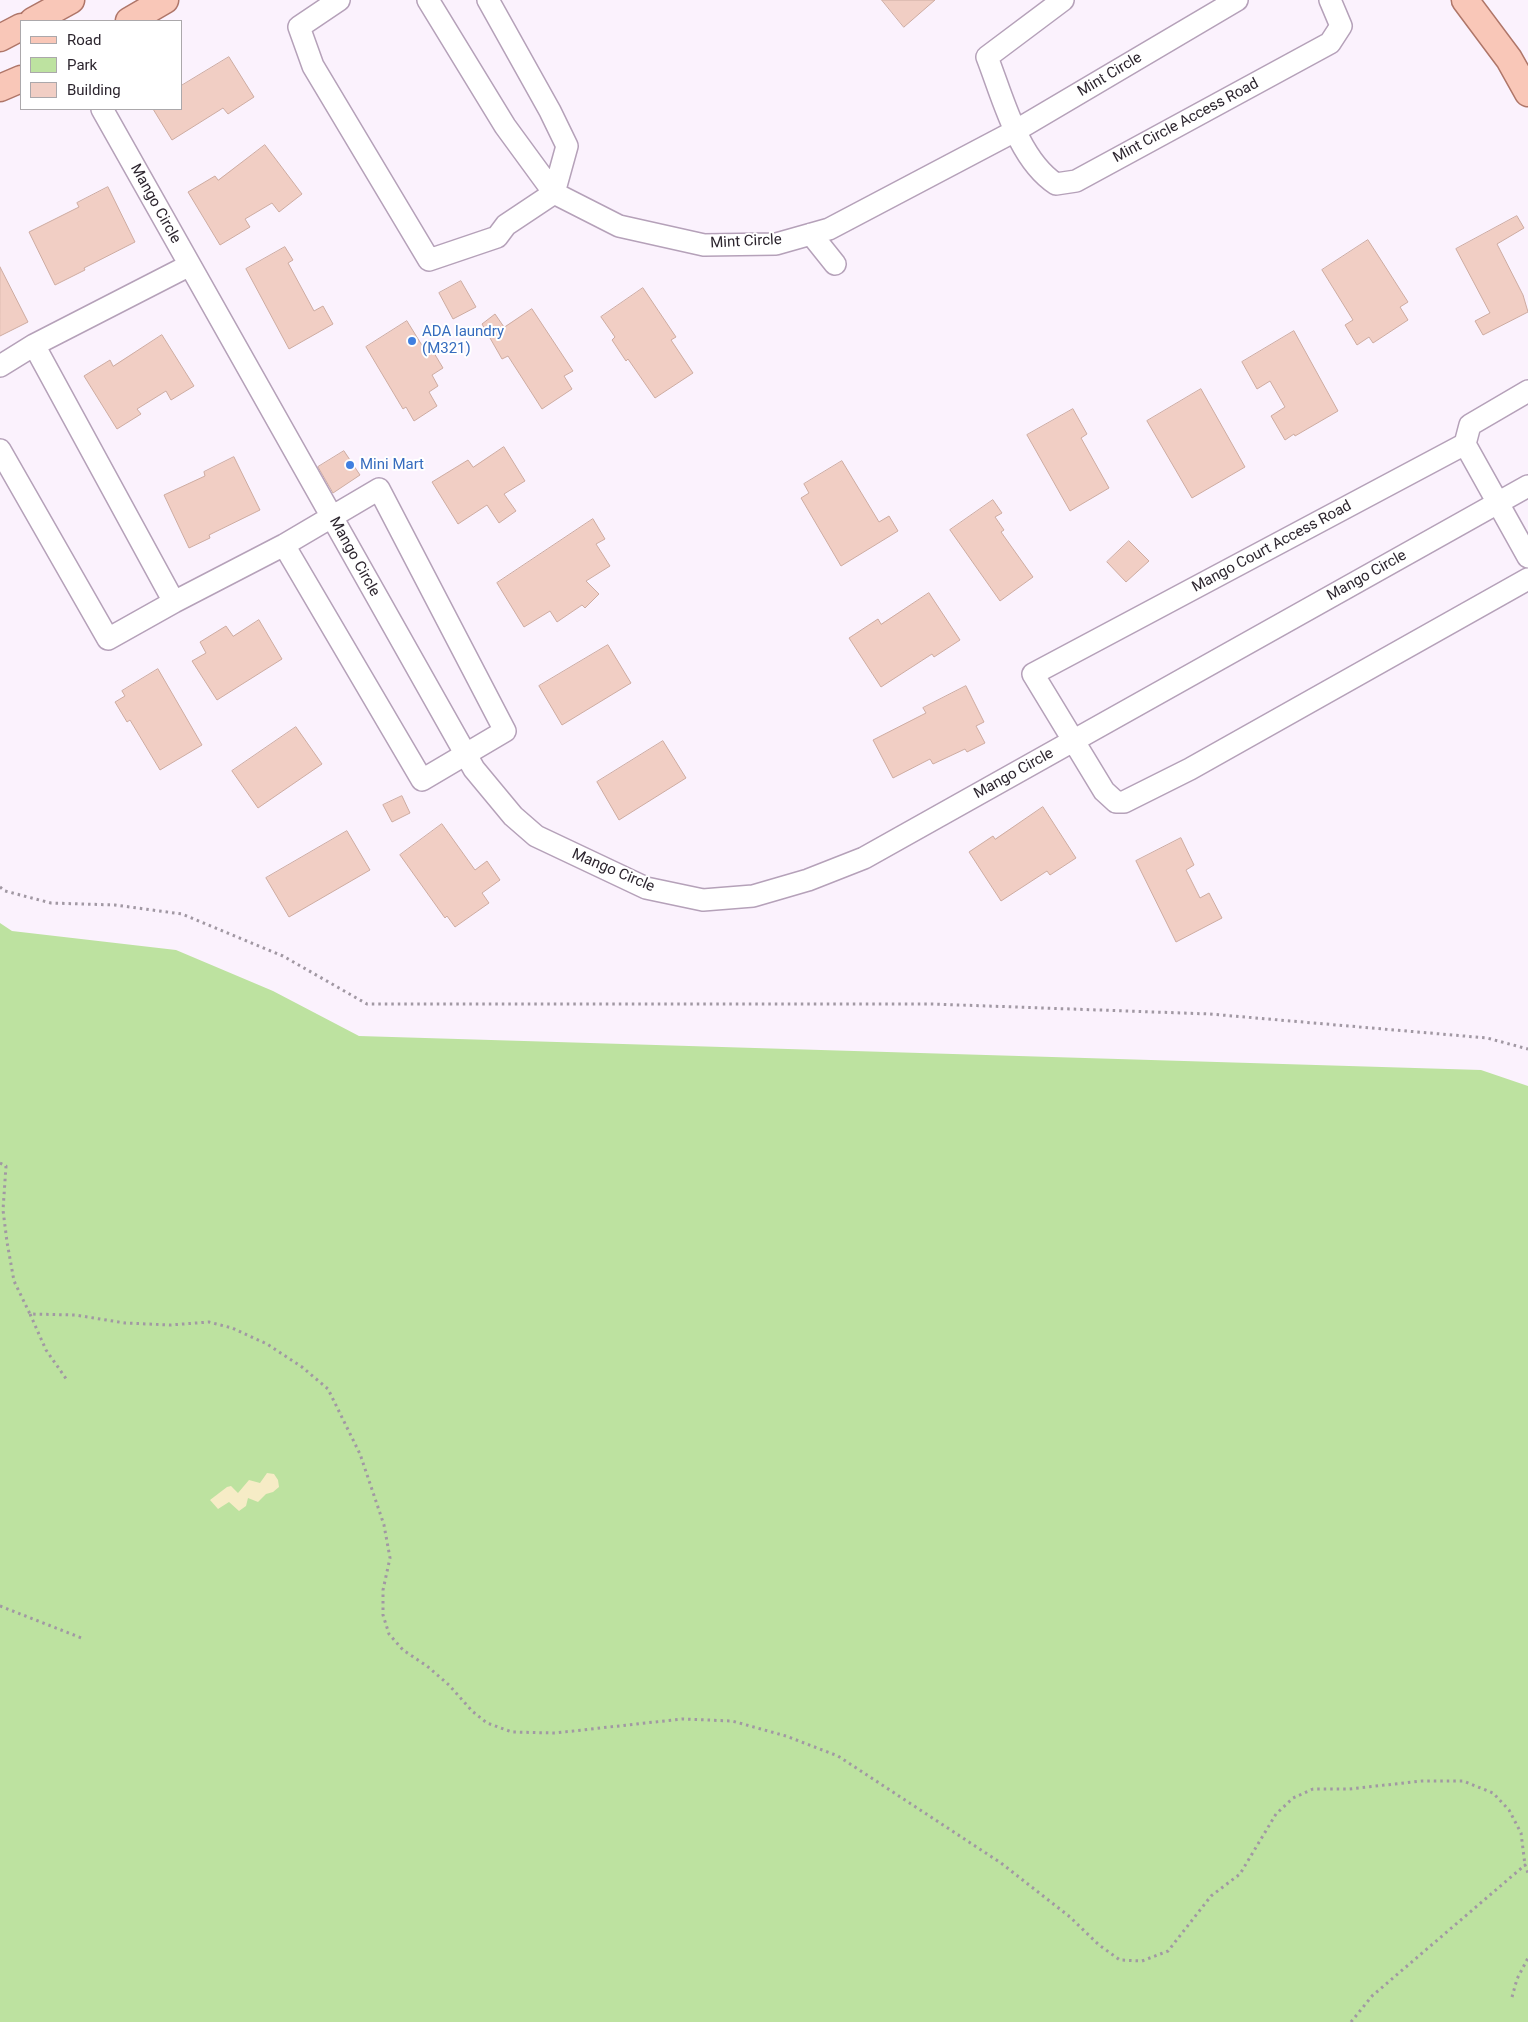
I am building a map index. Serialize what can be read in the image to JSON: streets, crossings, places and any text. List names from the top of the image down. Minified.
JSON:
{"streets":{"street":["Mint Circle","Mint Circle Access Road","Mango Circle","Mango Court Access Road"]},"crossings":[["Mint Circle","Mint Circle Access Road"],["Mango Circle","Mango Court Access Road"]],"places":["ADA laundry (M321)","Mini Mart"],"legend":["Road","Park","Building"]}
